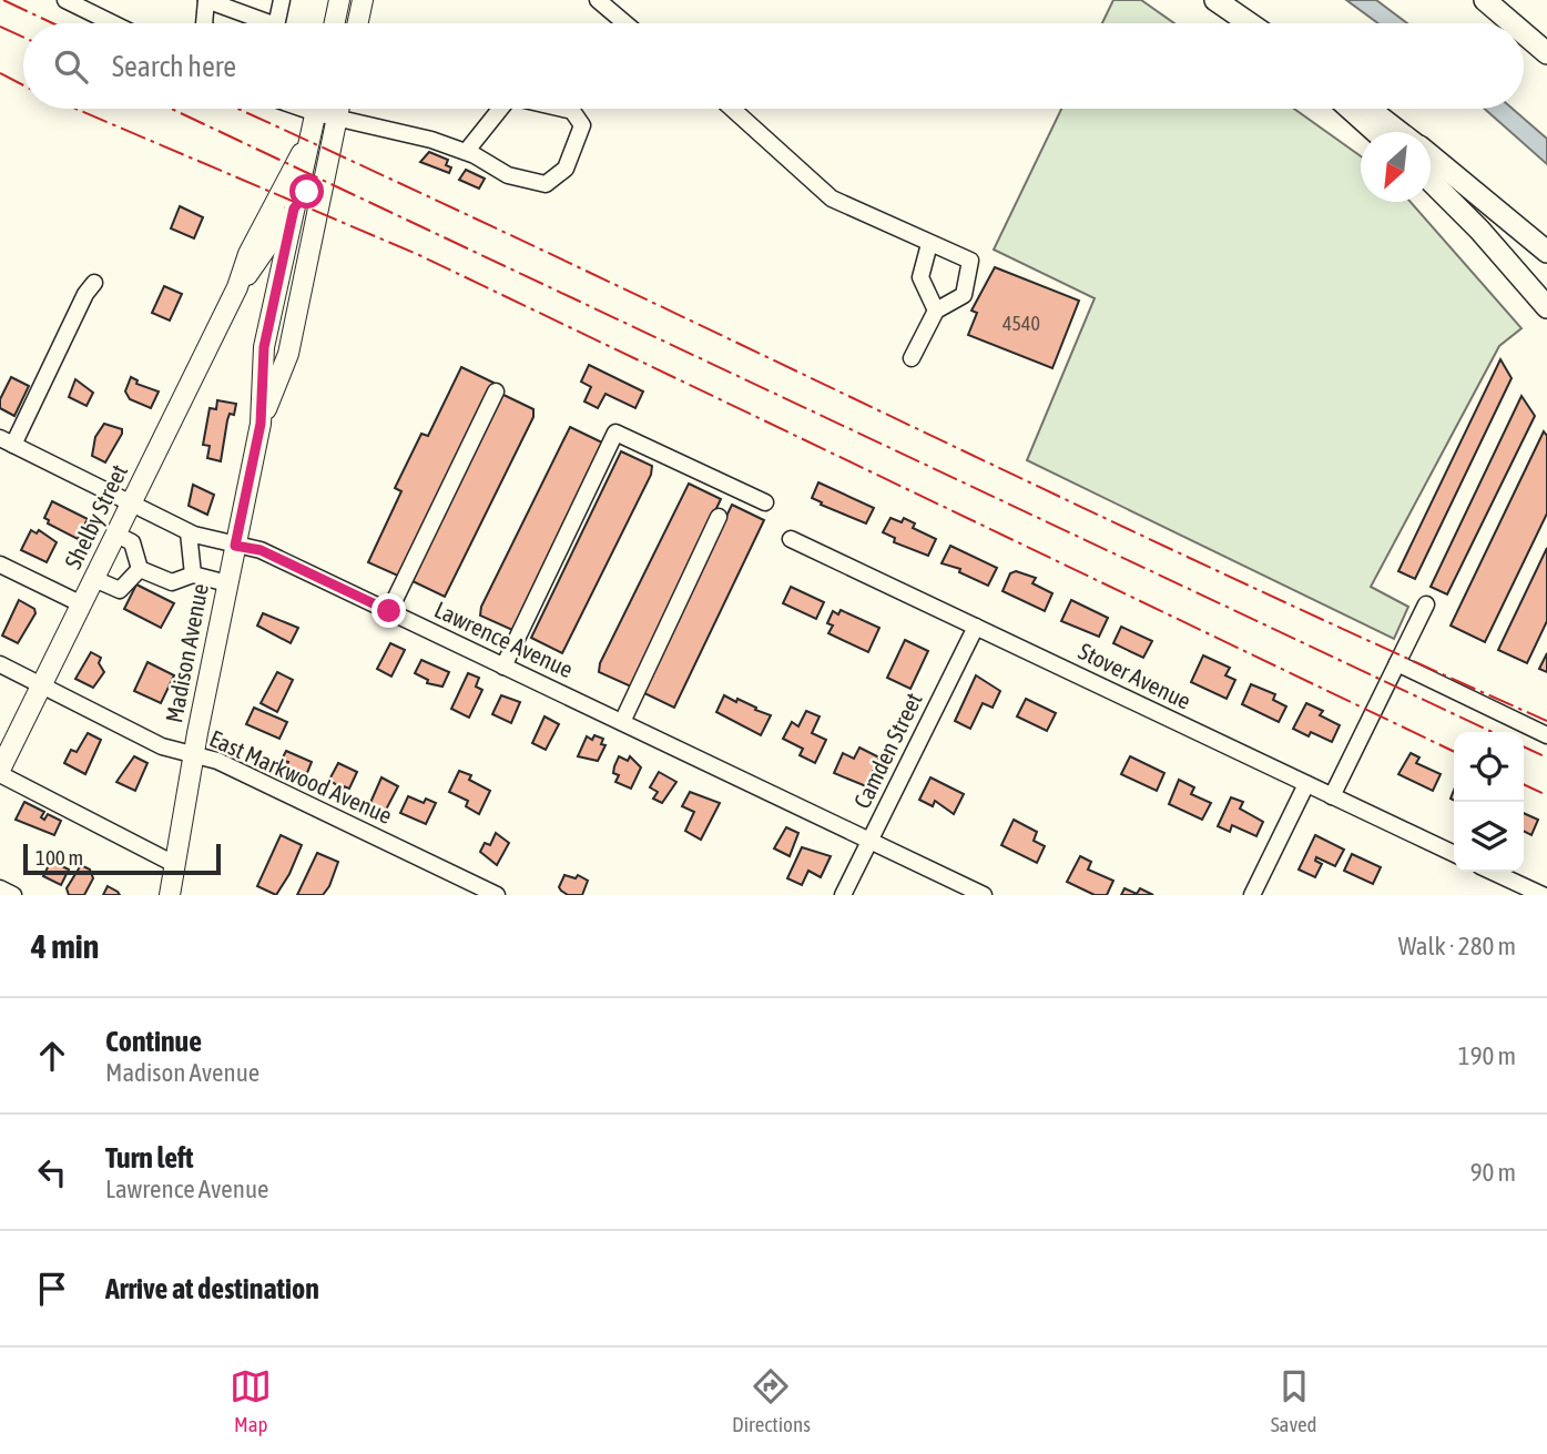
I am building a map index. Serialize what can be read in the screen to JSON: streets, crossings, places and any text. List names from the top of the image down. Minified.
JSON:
{"streets":{"main road":["Shelby Street","Madison Avenue"],"street":["Lawrence Avenue","Stover Avenue","Camden Street","East Markwood Avenue"]},"crossings":[["Shelby Street","Lawrence Avenue"],["Shelby Street","Madison Avenue"],["Shelby Street","East Markwood Avenue"],["Lawrence Avenue","Madison Avenue"],["Lawrence Avenue","Camden Street"],["Madison Avenue","East Markwood Avenue"],["Stover Avenue","Camden Street"]],"house_numbers":["4540"],"scale_bar":"100 m","north":"bottom left","page":{"search":"Search here","scale":"100 m","heading":["4 min","Walk · 280 m"],"list":[["Continue","Madison Avenue","190 m"],["Turn left","Lawrence Avenue","90 m"],"Arrive at destination"],"nav":["Map","Directions","Saved"]}}
